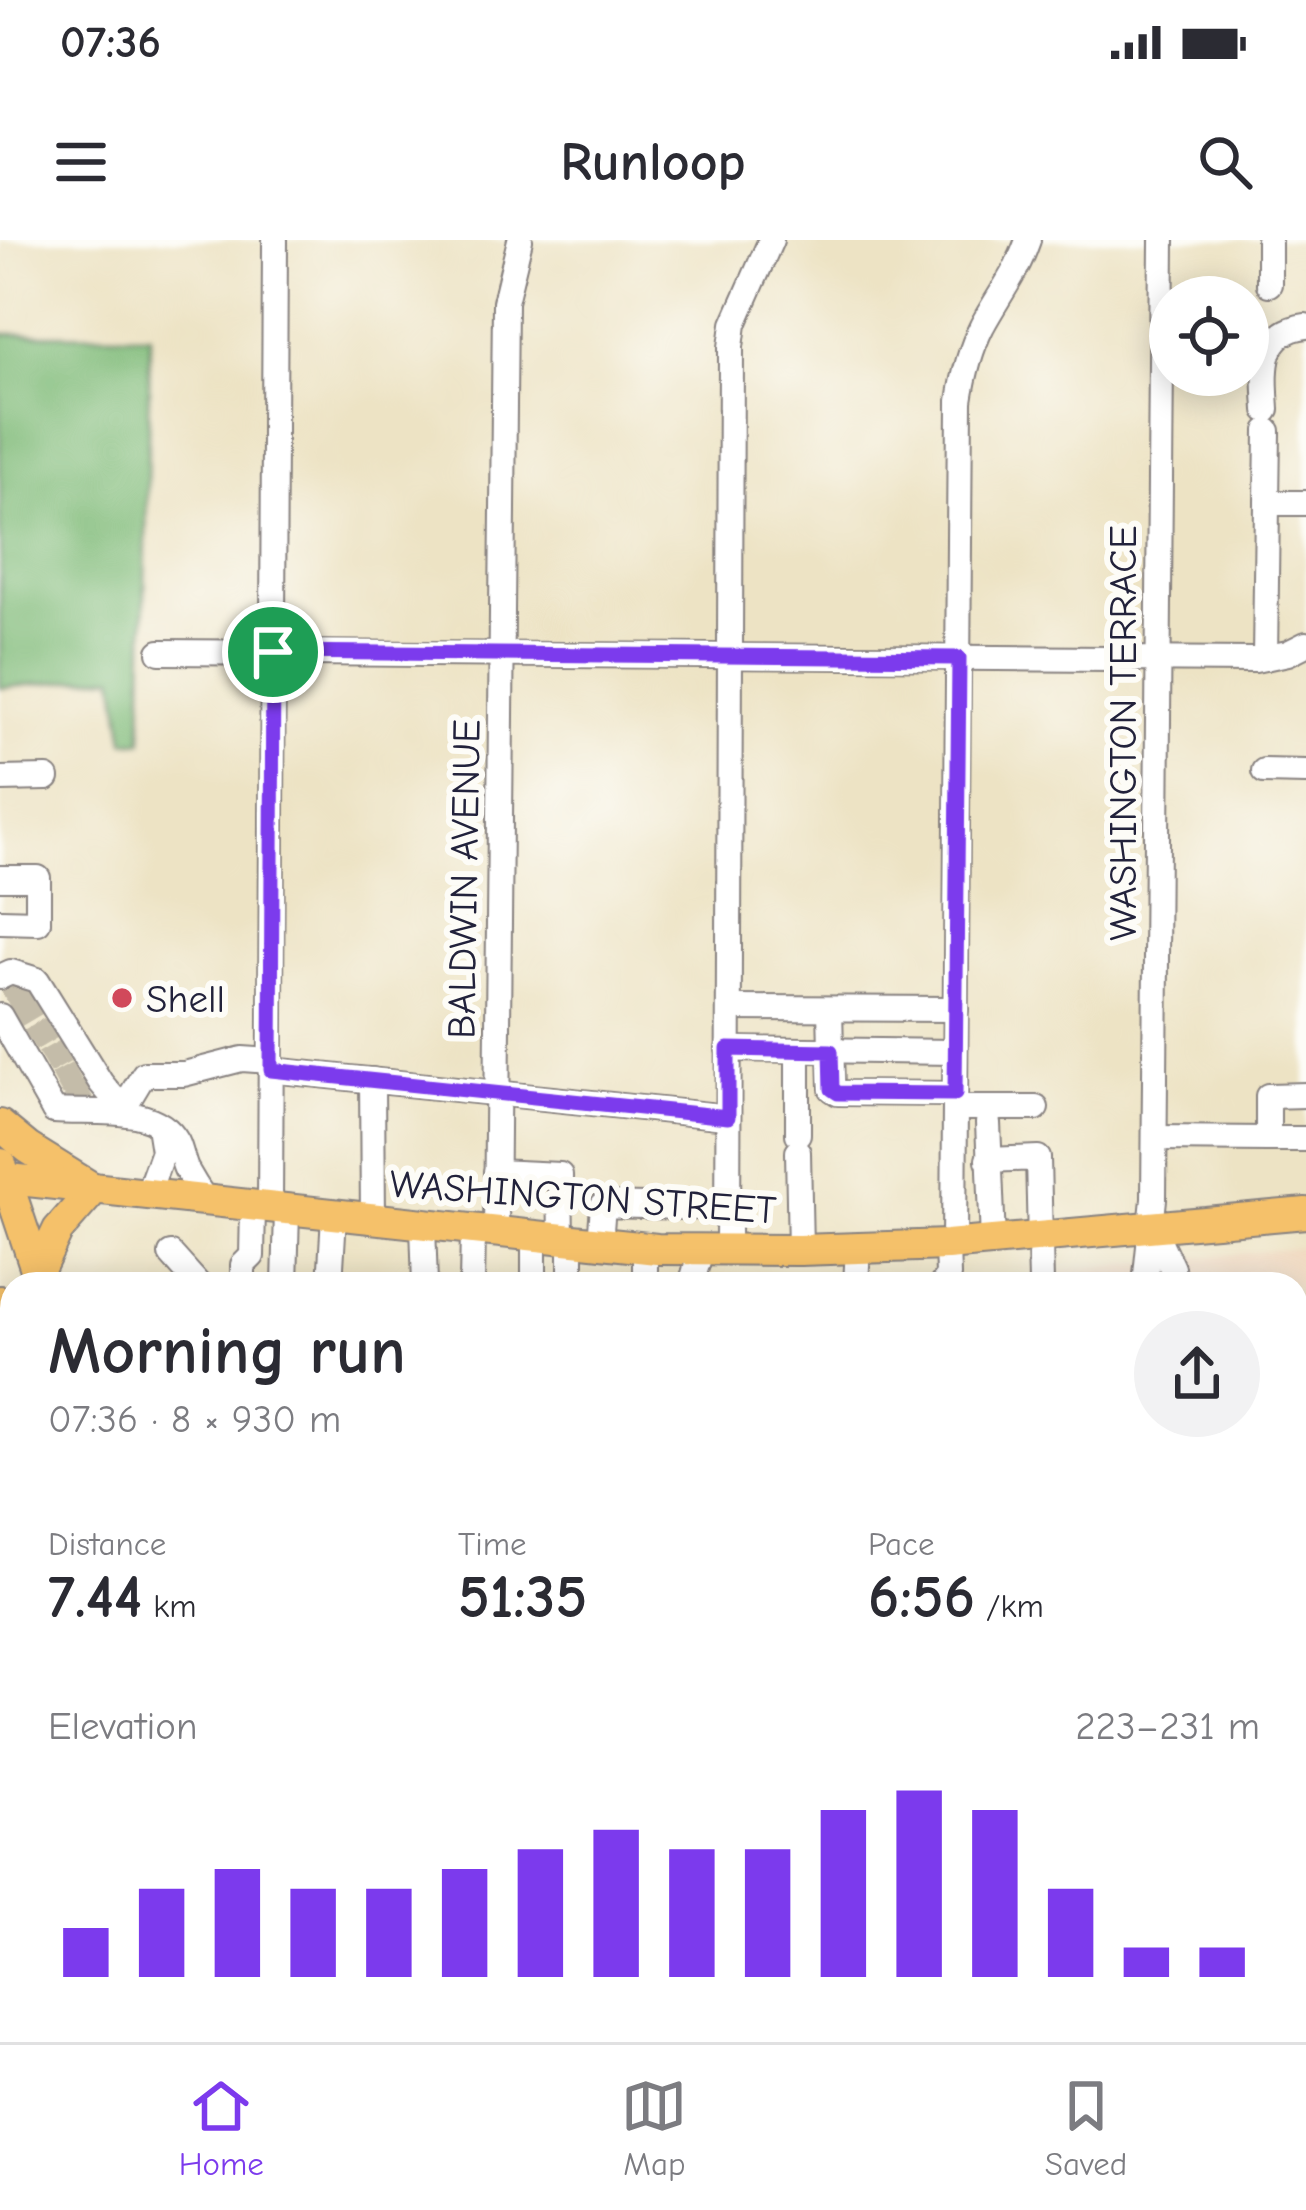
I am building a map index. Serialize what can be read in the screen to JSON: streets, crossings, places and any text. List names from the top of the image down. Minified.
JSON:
{"streets":{"main road":["WASHINGTON STREET"],"street":["WASHINGTON TERRACE","BALDWIN AVENUE"]},"crossings":[["WASHINGTON TERRACE","WASHINGTON STREET"],["BALDWIN AVENUE","WASHINGTON STREET"]],"places":["Shell"],"page":{"status":"07:36","header":"Runloop","heading":["Morning run","07:36 · 8 × 930 m"],"stats":[["Distance","7.44 km"],["Time","51:35"],["Pace","6:56 /km"]],"chart":["Elevation","223–231 m"],"tabs":["Home","Map","Saved"]}}
